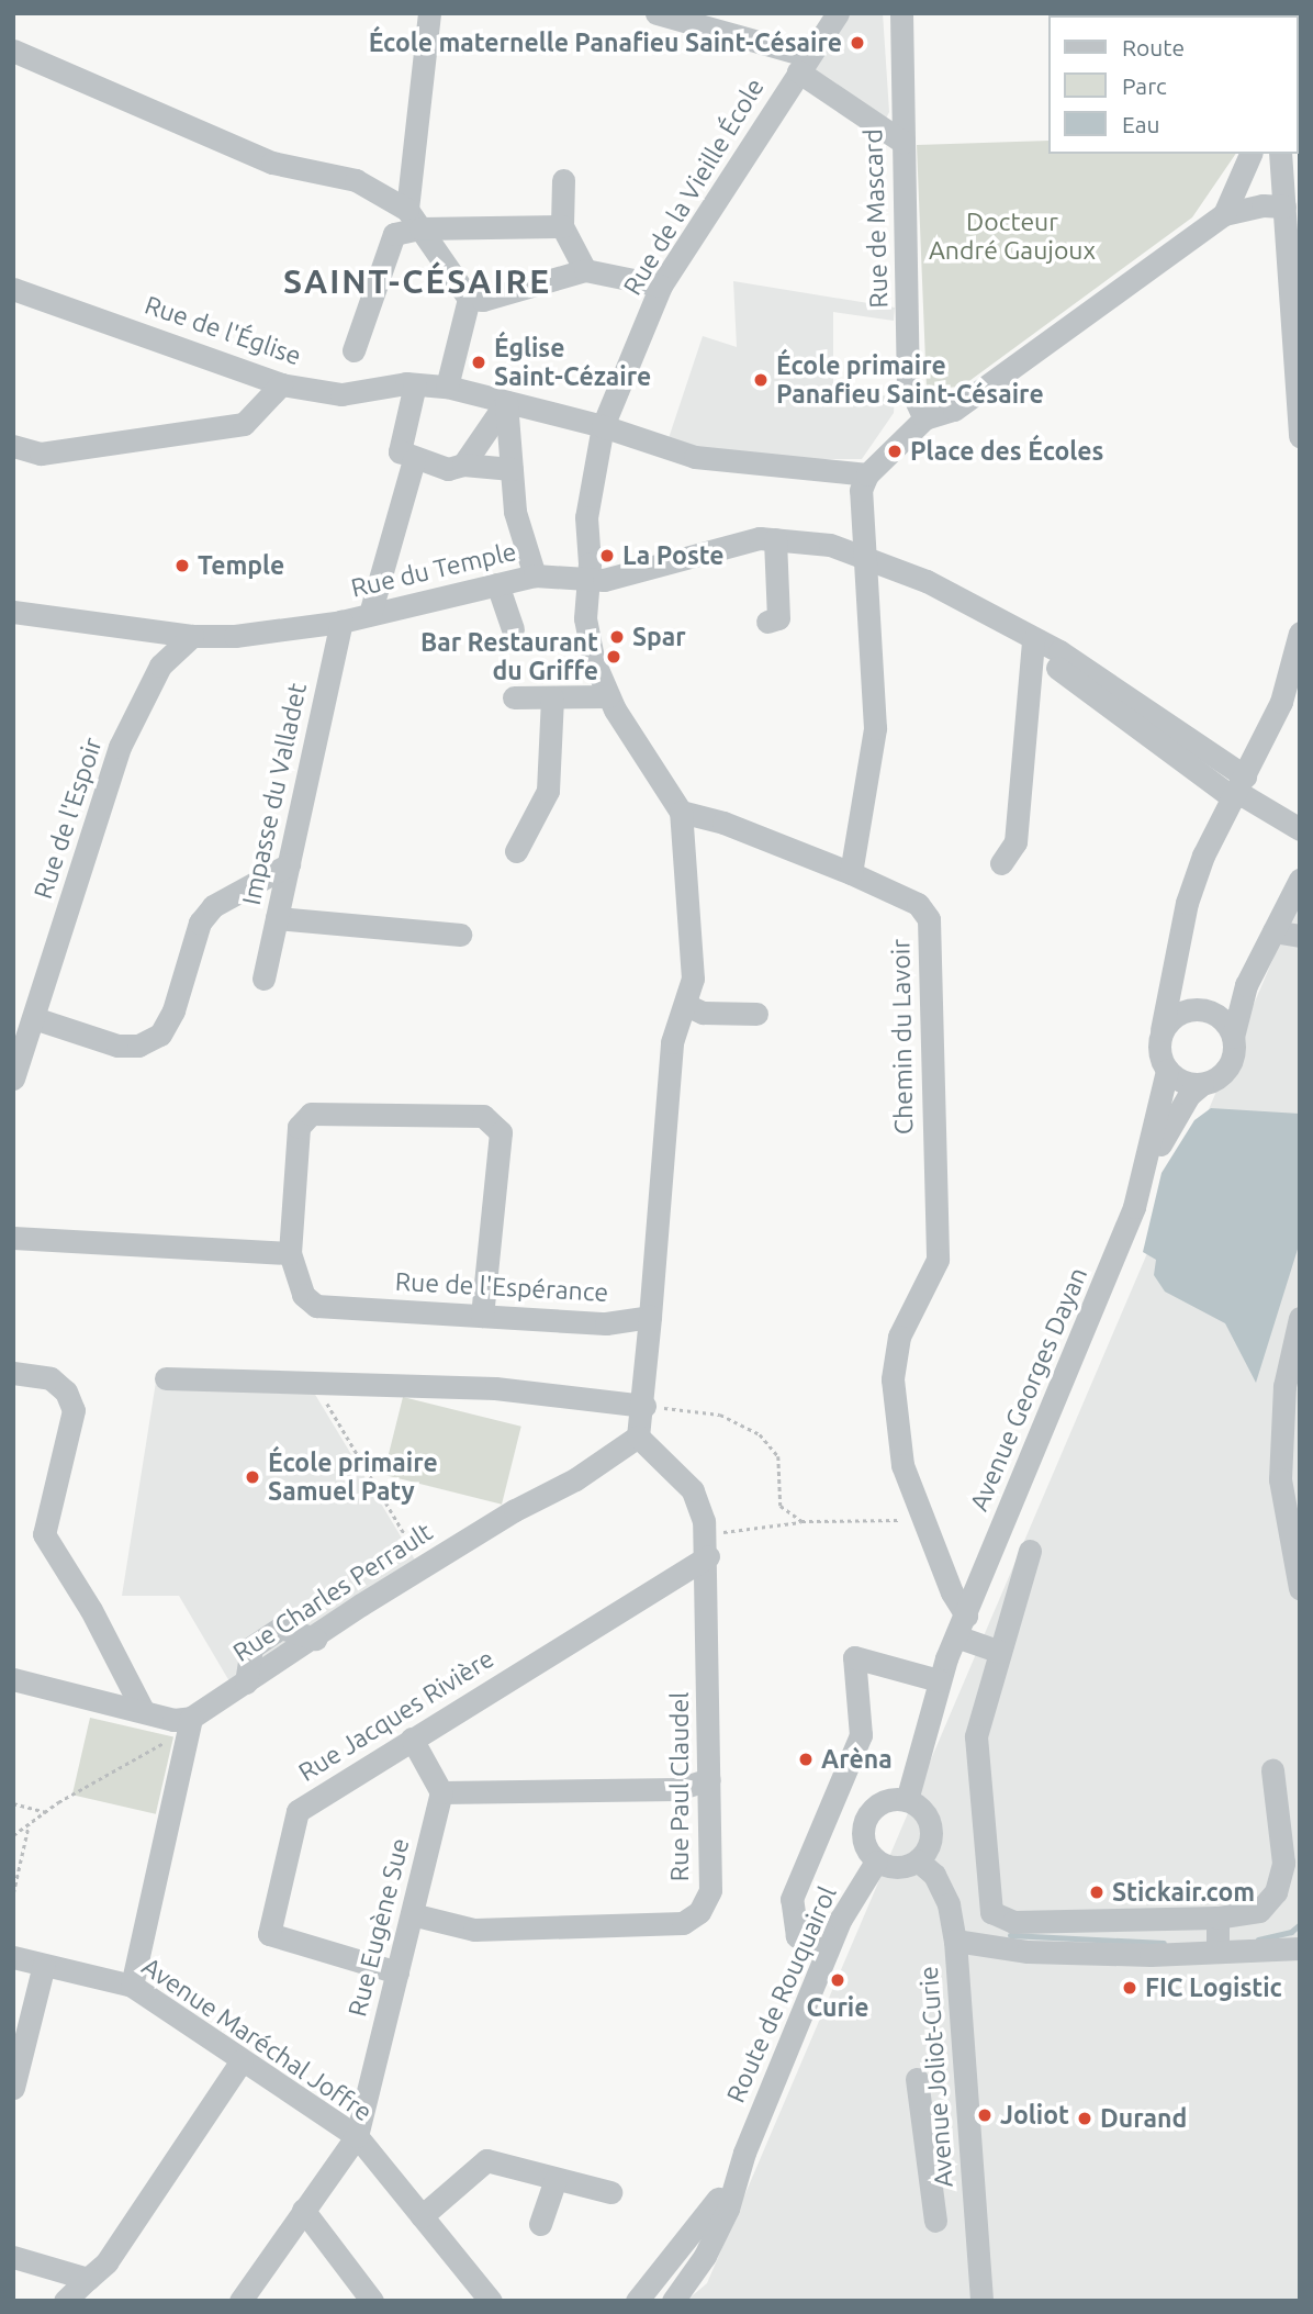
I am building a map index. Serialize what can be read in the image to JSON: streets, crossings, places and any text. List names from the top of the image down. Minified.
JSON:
{"streets":{"street":["Rue de la Vieille École","Rue de Mascard","Rue de l'Église","Rue du Temple","Impasse du Valladet","Rue de l'Espoir","Chemin du Lavoir","Rue de l'Espérance","Avenue Georges Dayan","Rue Charles Perrault","Rue Jacques Rivière","Rue Paul Claudel","Rue Eugène Sue","Route de Rouquairol","Avenue Maréchal Joffre","Avenue Joliot-Curie"]},"crossings":[["Rue de la Vieille École","Rue de l'Église"],["Rue de la Vieille École","Rue du Temple"],["Rue du Temple","Impasse du Valladet"],["Rue du Temple","Rue de l'Espoir"],["Chemin du Lavoir","Avenue Georges Dayan"],["Rue Charles Perrault","Rue Paul Claudel"],["Rue Jacques Rivière","Rue Paul Claudel"],["Rue Jacques Rivière","Rue Eugène Sue"],["Rue Paul Claudel","Rue Eugène Sue"],["Rue Eugène Sue","Avenue Maréchal Joffre"],["Route de Rouquairol","Avenue Joliot-Curie"]],"districts":["SAINT-CÉSAIRE"],"parks":["Docteur André Gaujoux"],"places":["École maternelle Panafieu Saint-Césaire","Église Saint-Cézaire","École primaire Panafieu Saint-Césaire","Place des Écoles","La Poste","Temple","Spar","Bar Restaurant du Griffe","École primaire Samuel Paty","Arèna","Stickair.com","Curie","FIC Logistic","Joliot","Durand"],"legend":["Route","Parc","Eau"]}
